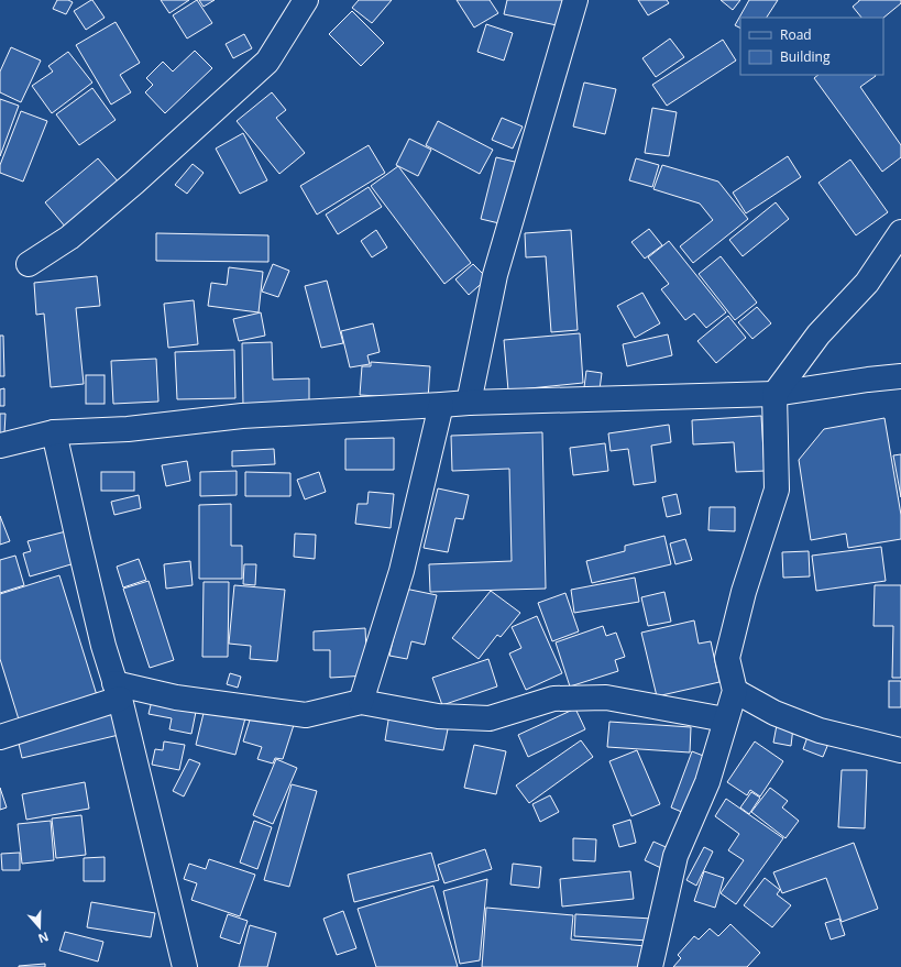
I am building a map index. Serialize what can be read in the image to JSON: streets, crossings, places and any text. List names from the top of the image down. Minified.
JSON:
{"legend":["Road","Building"],"north":"bottom"}
